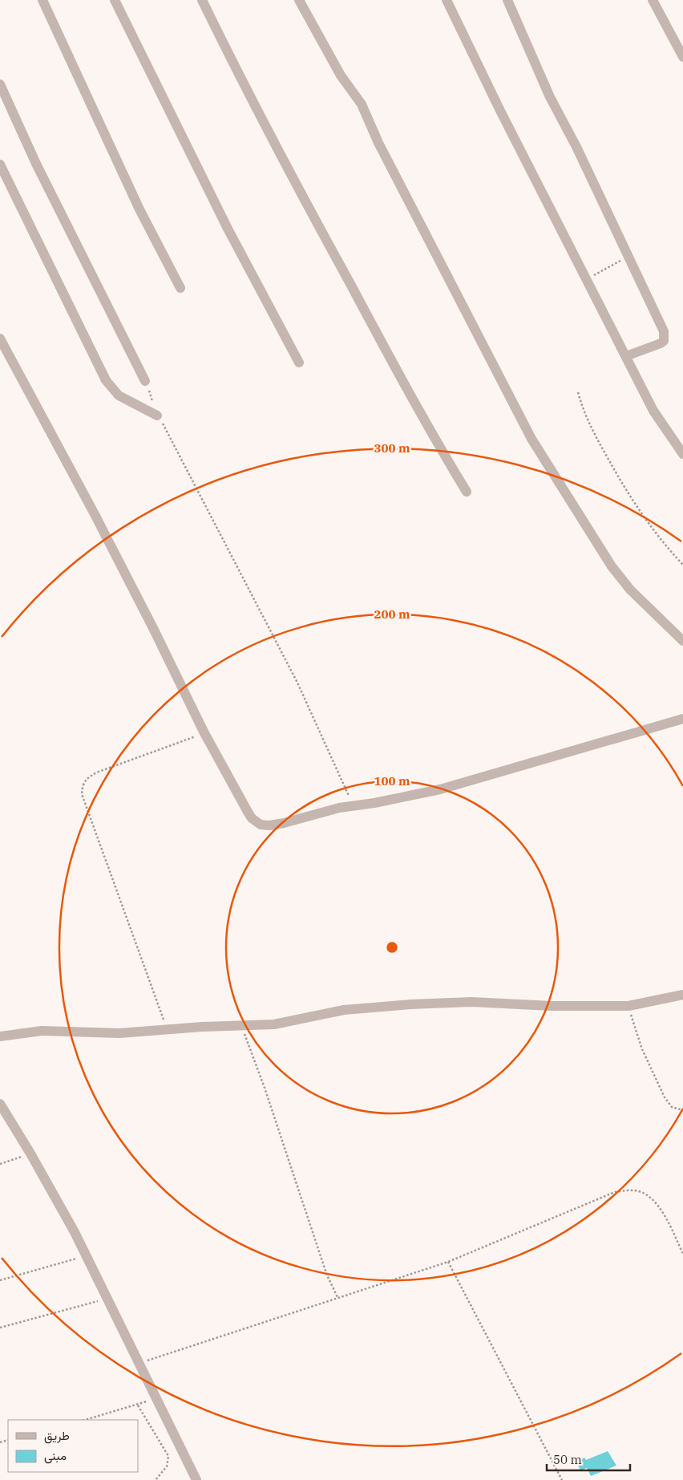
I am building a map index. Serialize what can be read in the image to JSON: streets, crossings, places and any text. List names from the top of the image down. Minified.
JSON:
{"legend":["طريق","مبنى"],"scale_bar":"50 m","rings":["300 m","200 m","100 m"]}
